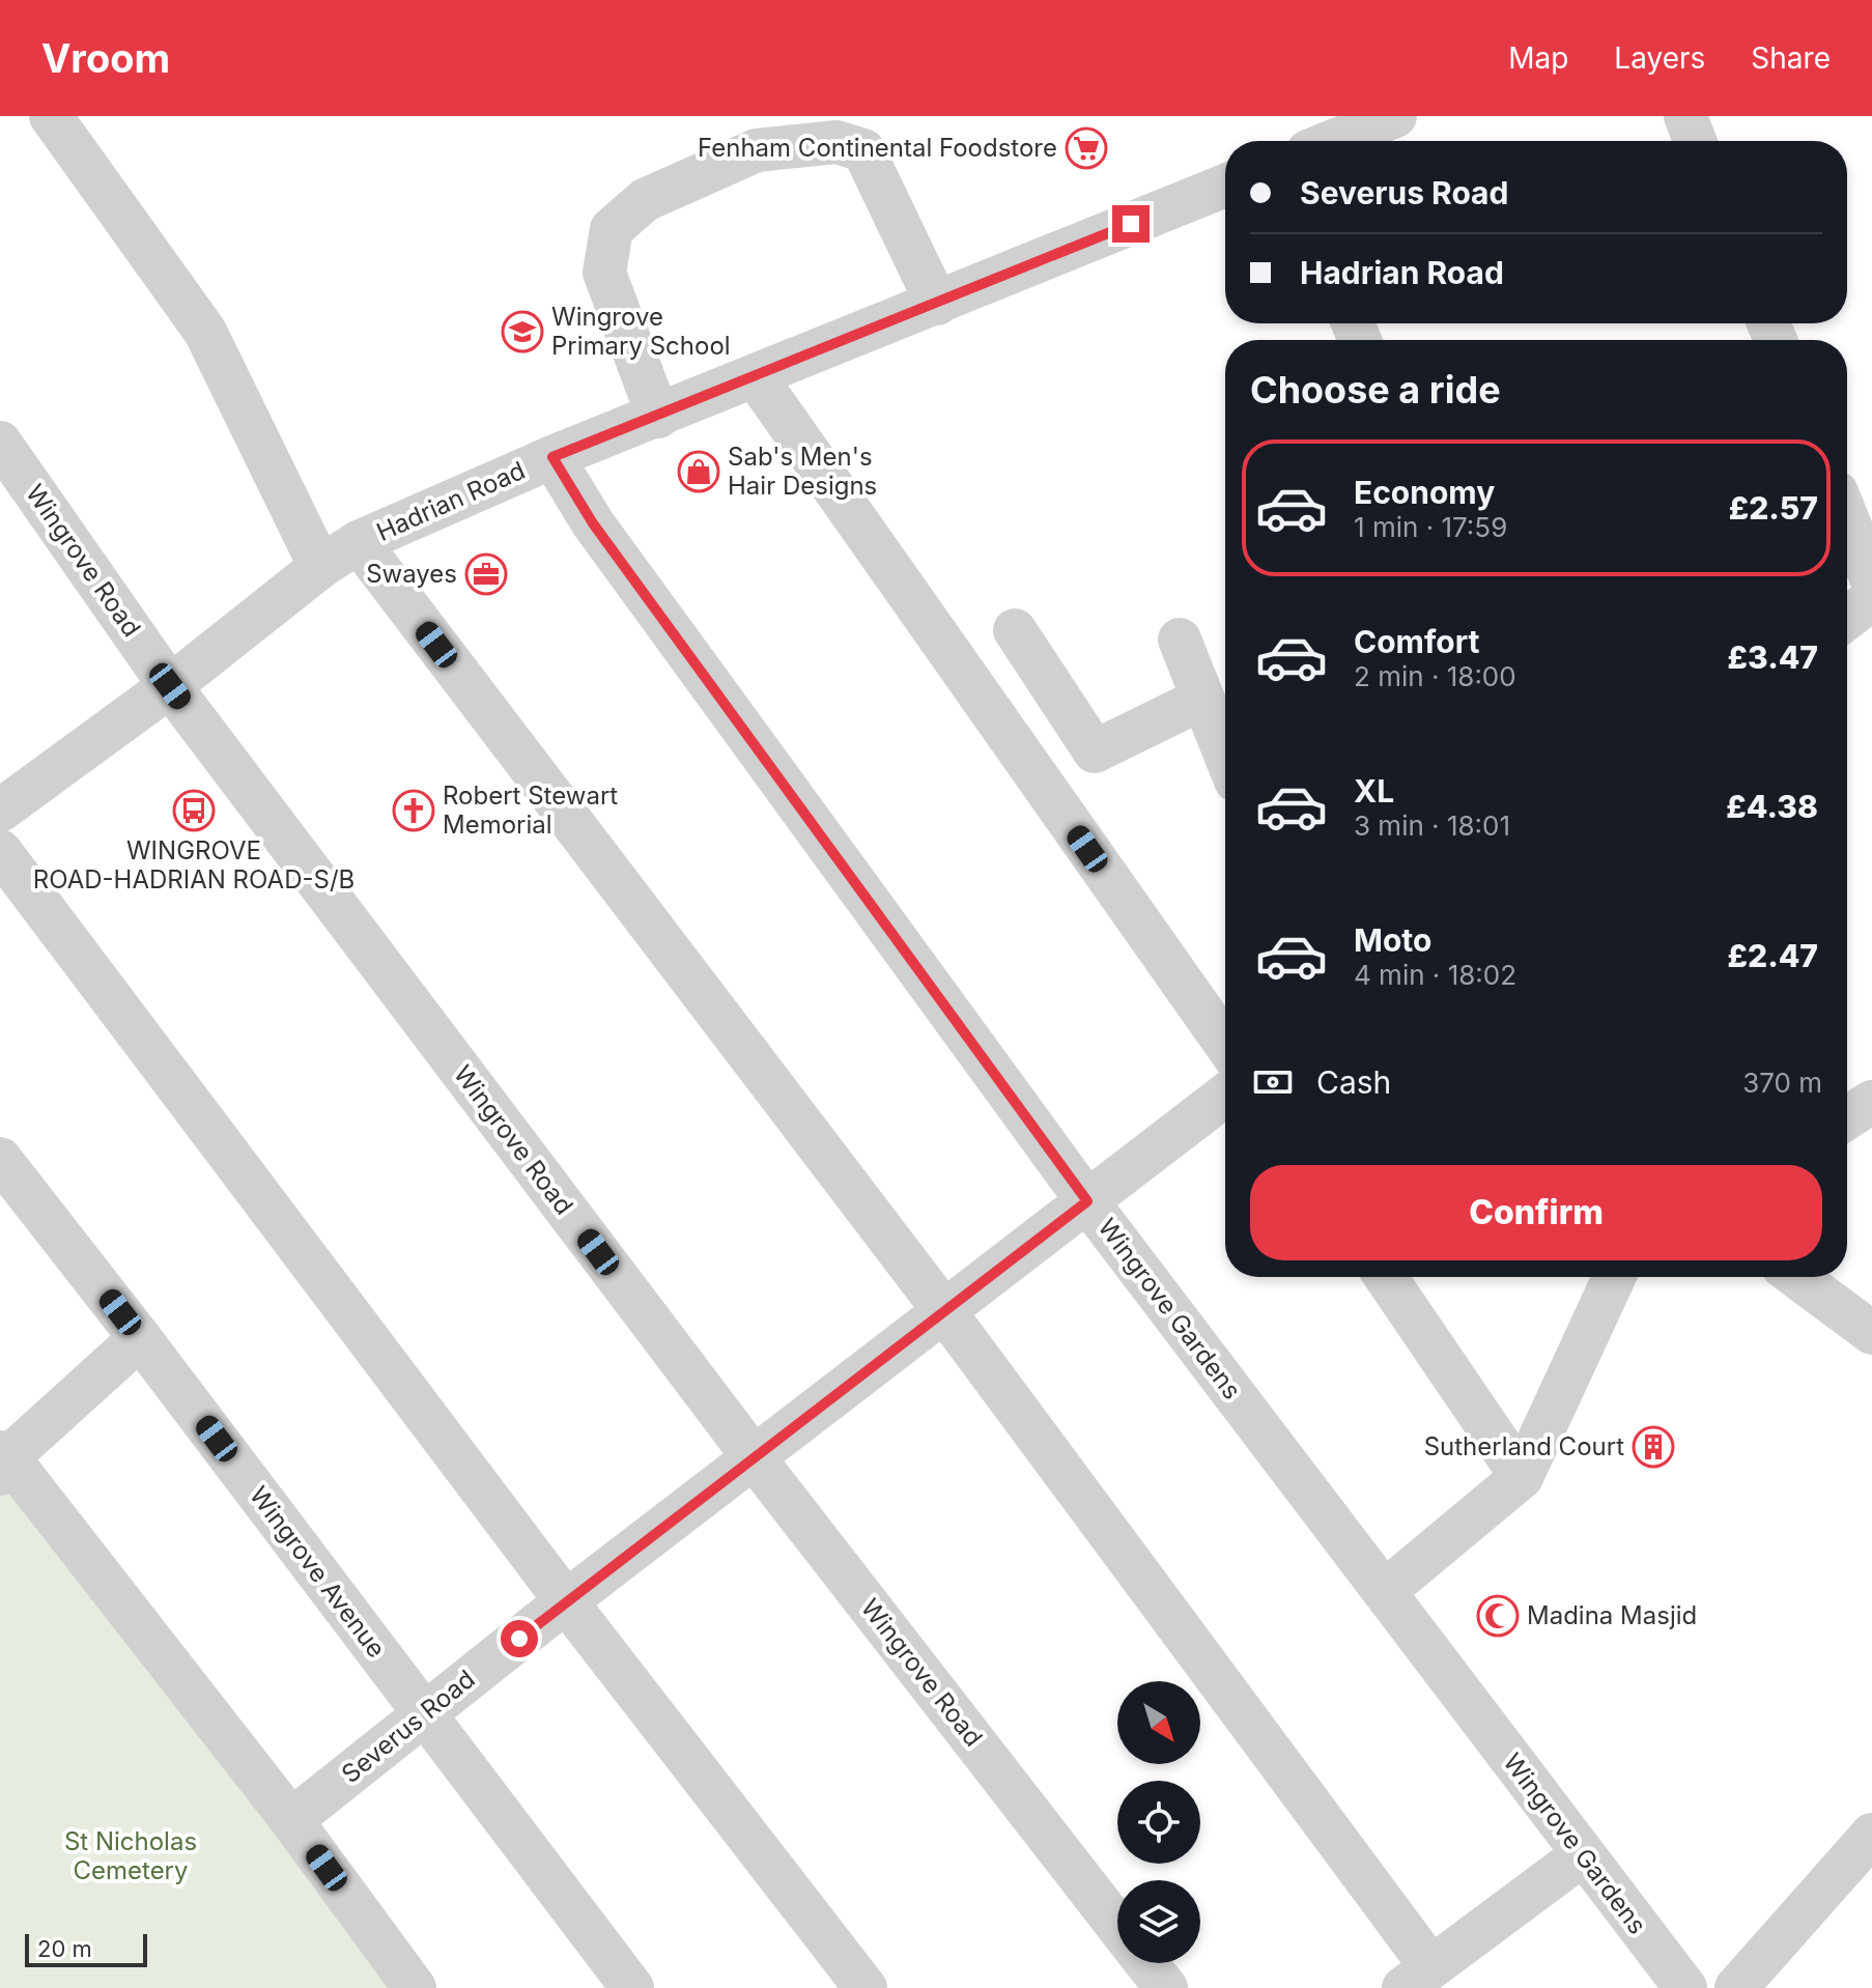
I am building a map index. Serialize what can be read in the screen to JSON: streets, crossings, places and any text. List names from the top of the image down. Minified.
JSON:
{"streets":{"street":["Hadrian Road","Wingrove Road","Wingrove Gardens","Wingrove Avenue","Severus Road"]},"crossings":[["Hadrian Road","Wingrove Road"],["Hadrian Road","Wingrove Gardens"],["Wingrove Road","Severus Road"],["Wingrove Gardens","Severus Road"],["Wingrove Avenue","Severus Road"]],"parks":["St Nicholas Cemetery"],"places":{"supermarket":["Fenham Continental Foodstore"],"school or university":["Wingrove Primary School"],"shop":["Sab's Men's Hair Designs"],"office":["Swayes"],"bus stop":["WINGROVE ROAD-HADRIAN ROAD-S/B"],"church":["Robert Stewart Memorial"],"building":["Sutherland Court"],"mosque":["Madina Masjid"]},"scale_bar":"20 m","north":"bottom right","page":{"header":"Vroom","nav":["Map","Layers","Share"],"banner":["Severus Road","Hadrian Road"],"heading":"Choose a ride","list":[{"name":"Economy","note":"1 min · 17:59","value":"£2.57"},{"name":"Comfort","note":"2 min · 18:00","value":"£3.47"},{"name":"XL","note":"3 min · 18:01","value":"£4.38"},{"name":"Moto","note":"4 min · 18:02","value":"£2.47"}],"pay":["Cash","370 m"],"buttons":"Confirm","scale":"20 m"}}
